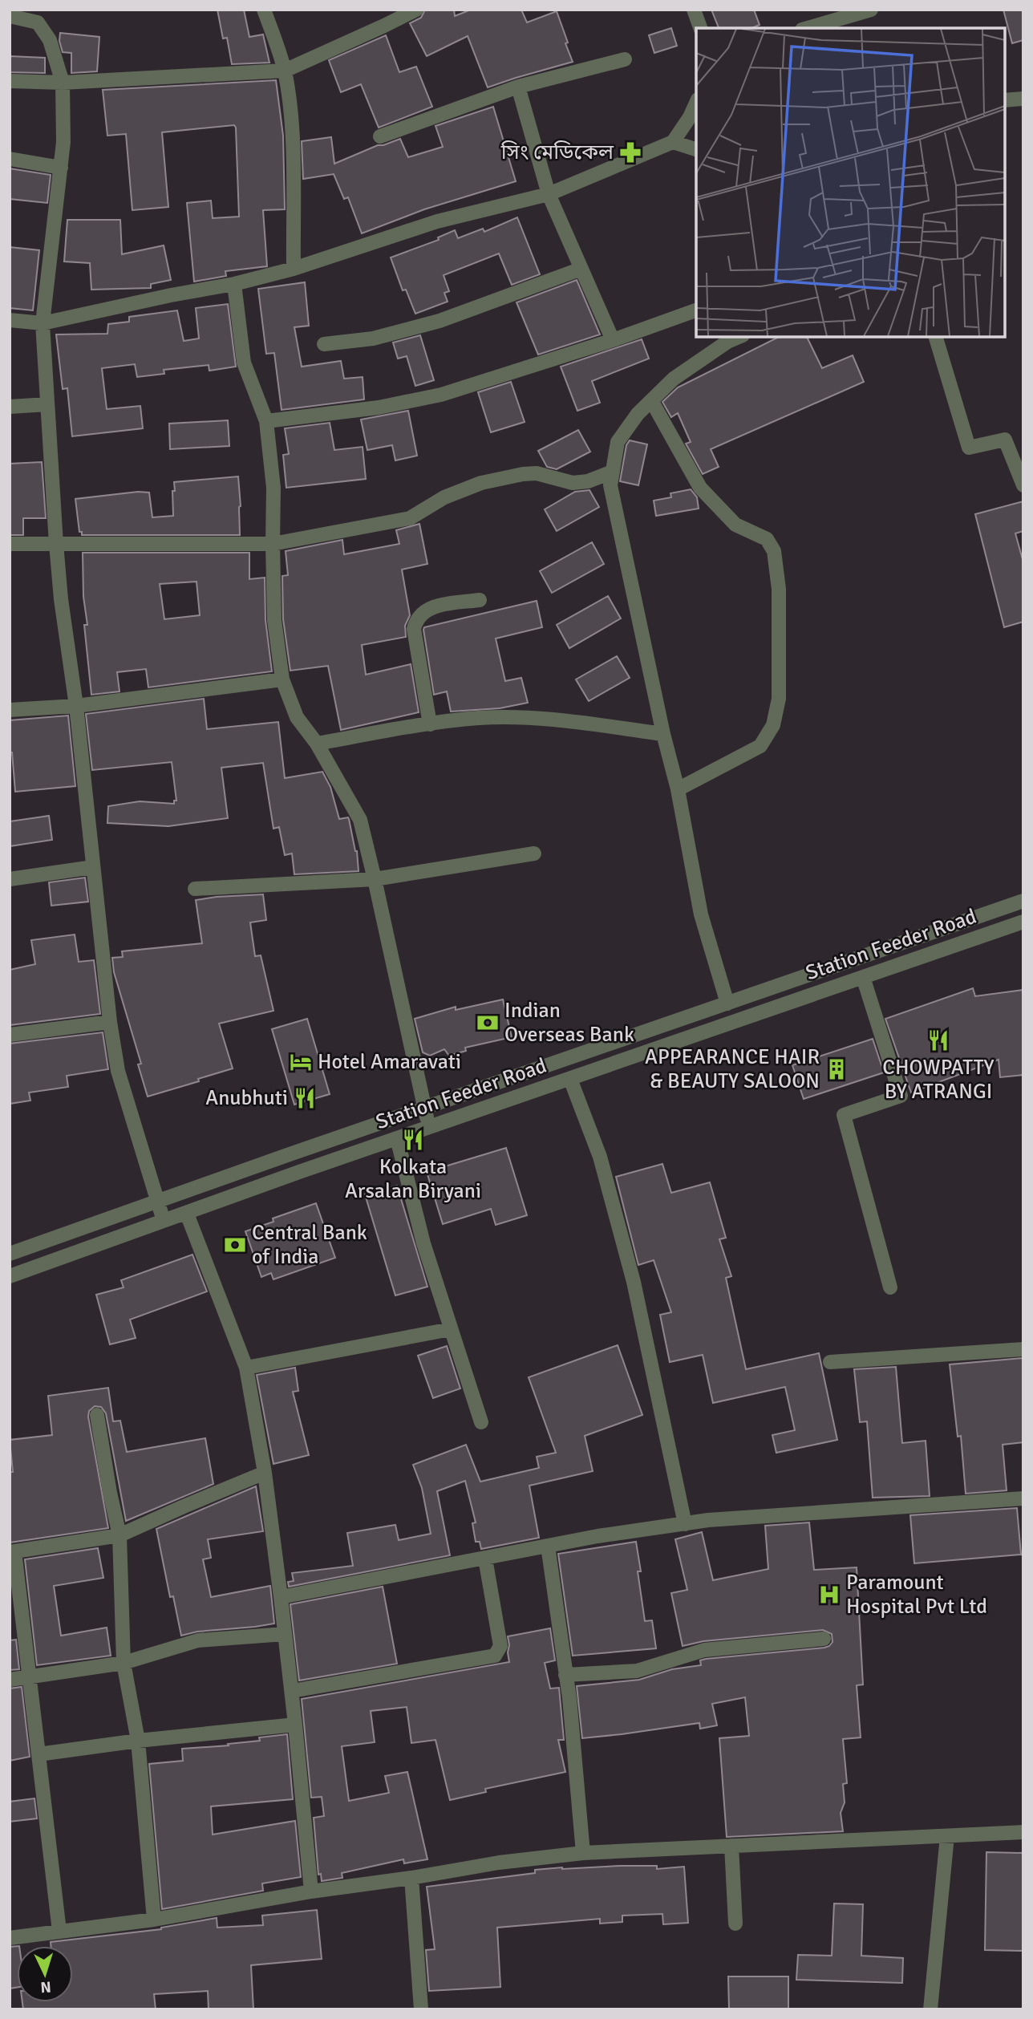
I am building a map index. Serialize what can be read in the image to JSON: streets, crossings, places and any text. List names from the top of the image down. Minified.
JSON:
{"streets":{"street":["Station Feeder Road"]},"places":{"pharmacy":["সিং মেডিকেল"],"bank":["Indian Overseas Bank","Central Bank of India"],"restaurant":["CHOWPATTY BY ATRANGI","Anubhuti","Kolkata Arsalan Biryani"],"hotel":["Hotel Amaravati"],"building":["APPEARANCE HAIR & BEAUTY SALOON"],"hospital":["Paramount Hospital Pvt Ltd"]},"north":"bottom"}
